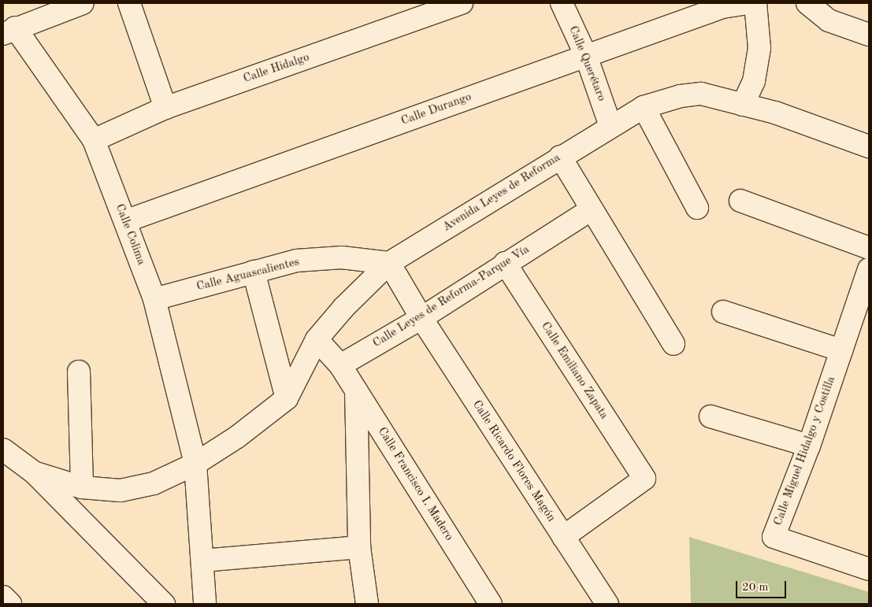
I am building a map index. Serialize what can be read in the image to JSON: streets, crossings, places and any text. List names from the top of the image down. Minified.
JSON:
{"streets":{"street":["Calle Querétaro","Calle Hidalgo","Calle Durango","Avenida Leyes de Reforma","Calle Colima","Calle Aguascalientes","Calle Leyes de Reforma-Parque Vía","Calle Emiliano Zapata","Calle Miguel Hidalgo y Costilla","Calle Ricardo Flores Magón","Calle Francisco I. Madero"]},"crossings":[["Calle Querétaro","Calle Durango"],["Calle Querétaro","Avenida Leyes de Reforma"],["Calle Hidalgo","Calle Colima"],["Calle Durango","Calle Colima"],["Avenida Leyes de Reforma","Calle Aguascalientes"],["Avenida Leyes de Reforma","Calle Ricardo Flores Magón"],["Calle Colima","Calle Aguascalientes"],["Calle Aguascalientes","Calle Ricardo Flores Magón"],["Calle Leyes de Reforma-Parque Vía","Calle Emiliano Zapata"],["Calle Leyes de Reforma-Parque Vía","Calle Ricardo Flores Magón"],["Calle Leyes de Reforma-Parque Vía","Calle Francisco I. Madero"],["Calle Emiliano Zapata","Calle Ricardo Flores Magón"]],"scale_bar":"20 m"}
